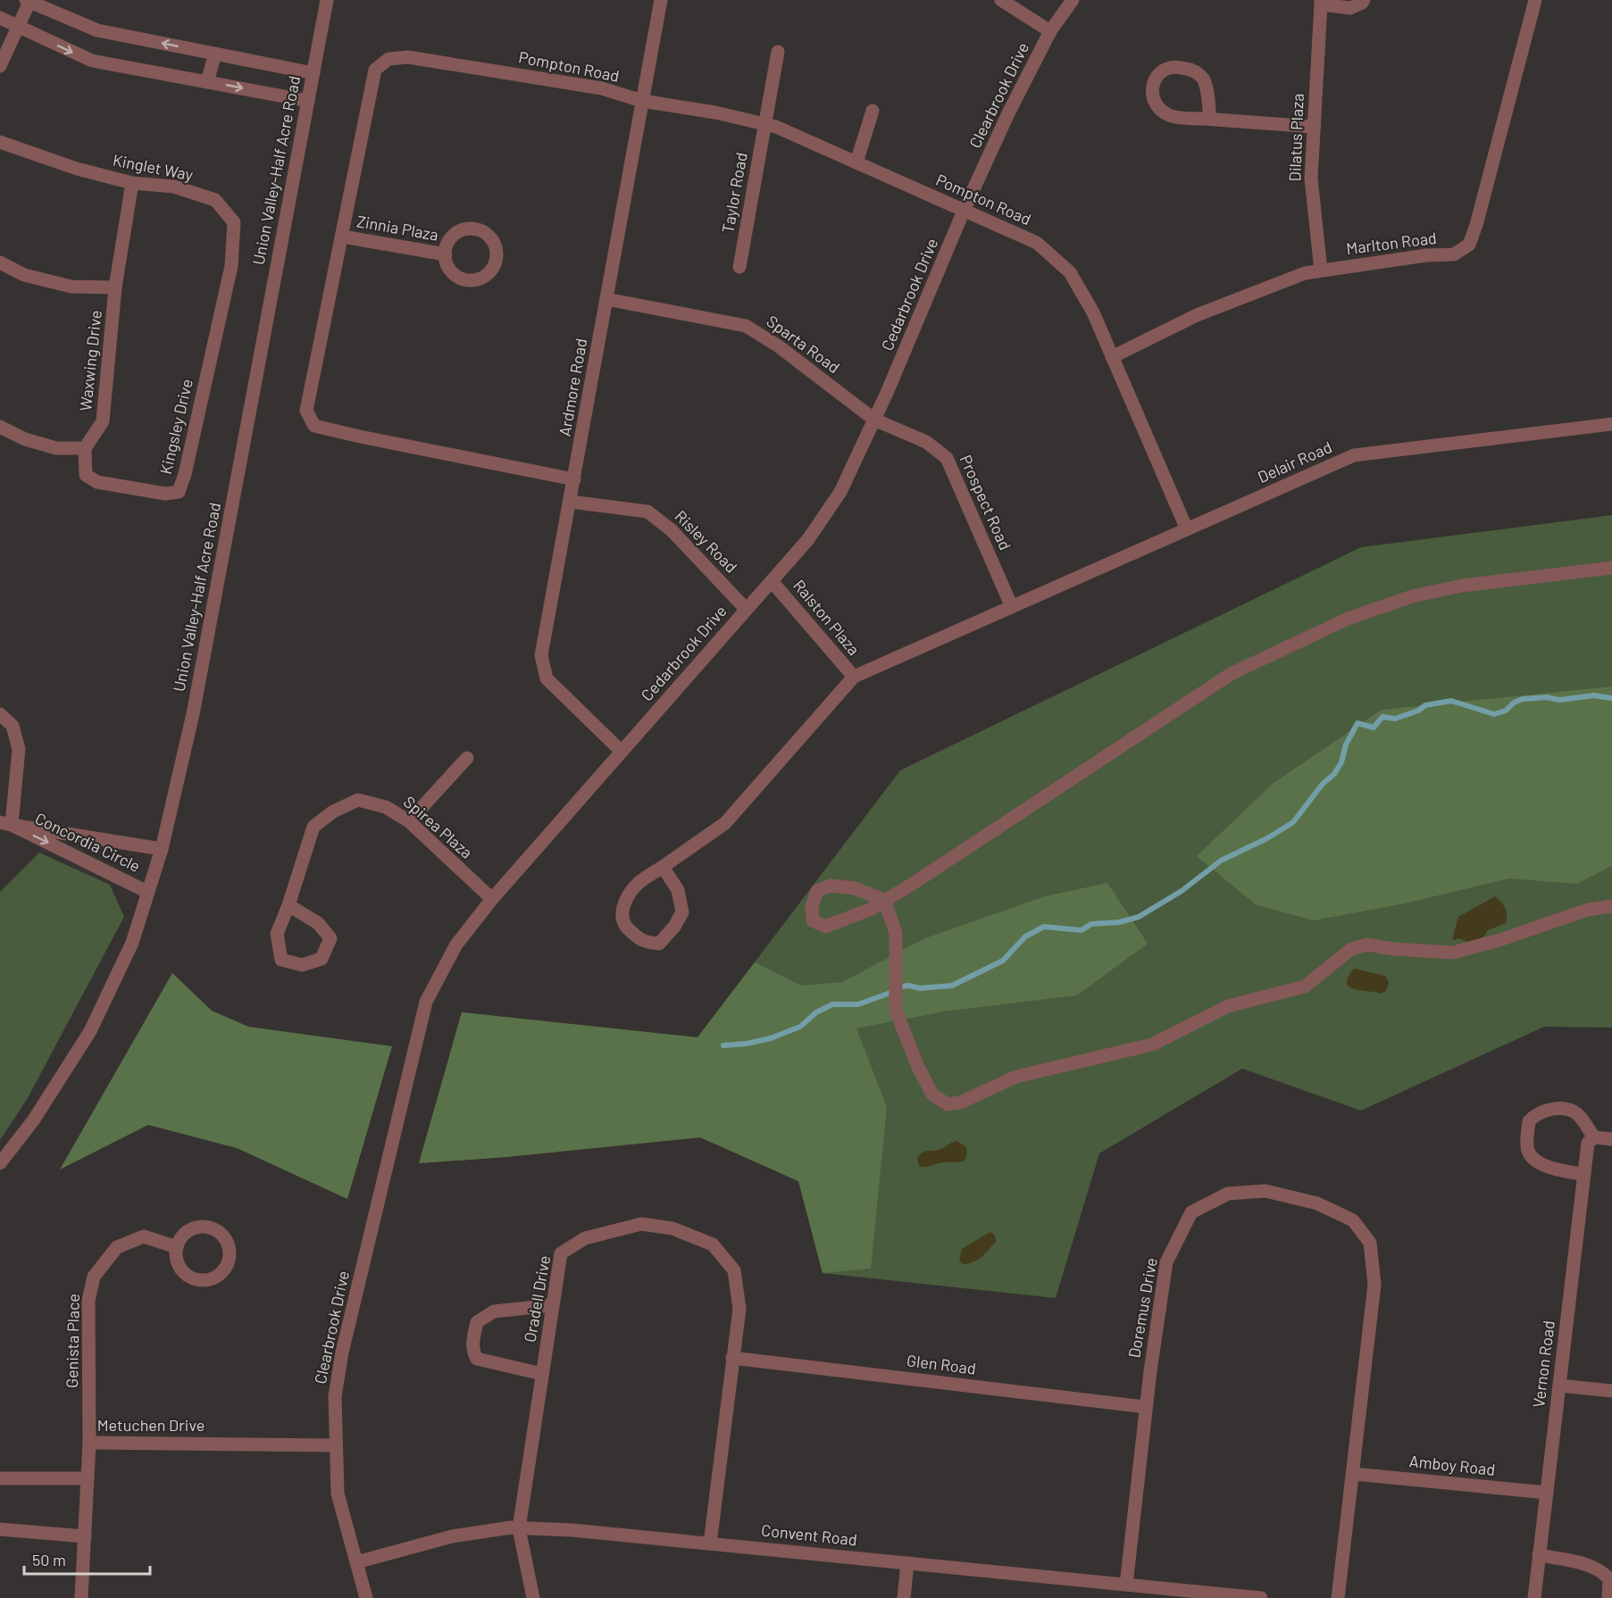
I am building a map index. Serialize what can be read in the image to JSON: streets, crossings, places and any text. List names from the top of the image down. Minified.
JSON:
{"streets":{"street":["Pompton Road","Clearbrook Drive","Dilatus Plaza","Kinglet Way","Union Valley-Half Acre Road","Taylor Road","Zinnia Plaza","Marlton Road","Cedarbrook Drive","Sparta Road","Waxwing Drive","Ardmore Road","Kingsley Drive","Delair Road","Prospect Road","Risley Road","Ralston Plaza","Spirea Plaza","Concordia Circle","Oradell Drive","Doremus Drive","Genista Place","Vernon Road","Glen Road","Metuchen Drive","Amboy Road","Convent Road"]},"crossings":[["Pompton Road","Clearbrook Drive"],["Pompton Road","Taylor Road"],["Pompton Road","Zinnia Plaza"],["Pompton Road","Marlton Road"],["Pompton Road","Cedarbrook Drive"],["Pompton Road","Ardmore Road"],["Pompton Road","Delair Road"],["Clearbrook Drive","Cedarbrook Drive"],["Clearbrook Drive","Metuchen Drive"],["Clearbrook Drive","Convent Road"],["Dilatus Plaza","Marlton Road"],["Kinglet Way","Waxwing Drive"],["Kinglet Way","Kingsley Drive"],["Union Valley-Half Acre Road","Concordia Circle"],["Cedarbrook Drive","Sparta Road"],["Cedarbrook Drive","Ardmore Road"],["Cedarbrook Drive","Prospect Road"],["Cedarbrook Drive","Risley Road"],["Cedarbrook Drive","Ralston Plaza"],["Cedarbrook Drive","Spirea Plaza"],["Sparta Road","Ardmore Road"],["Sparta Road","Prospect Road"],["Waxwing Drive","Kingsley Drive"],["Ardmore Road","Risley Road"],["Delair Road","Prospect Road"],["Delair Road","Ralston Plaza"],["Oradell Drive","Glen Road"],["Oradell Drive","Convent Road"],["Doremus Drive","Glen Road"],["Doremus Drive","Amboy Road"],["Doremus Drive","Convent Road"],["Genista Place","Metuchen Drive"],["Vernon Road","Amboy Road"]],"scale_bar":"50 m"}
